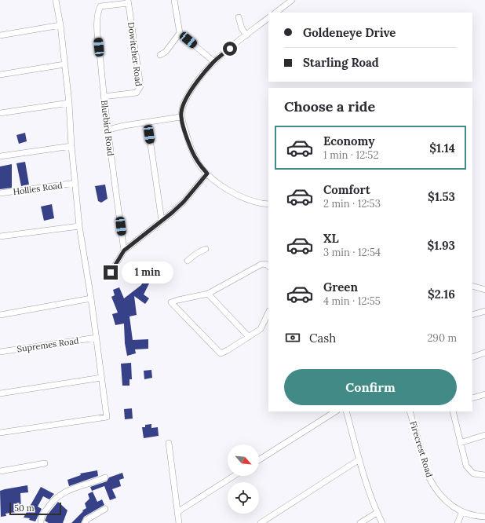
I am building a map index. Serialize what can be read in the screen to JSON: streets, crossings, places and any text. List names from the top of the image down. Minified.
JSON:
{"streets":{"street":["Dowitcher Road","Bluebird Road","Hollies Road","Supremes Road","Firecrest Road"]},"crossings":[["Dowitcher Road","Bluebird Road"]],"scale_bar":"50 m","north":"bottom right","page":{"banner":["Goldeneye Drive","Starling Road"],"heading":"Choose a ride","list":[{"name":"Economy","note":"1 min · 12:52","value":"$1.14"},{"name":"Comfort","note":"2 min · 12:53","value":"$1.53"},{"name":"XL","note":"3 min · 12:54","value":"$1.93"},{"name":"Green","note":"4 min · 12:55","value":"$2.16"}],"bubble":"1 min","pay":["Cash","290 m"],"buttons":"Confirm","scale":"50 m"}}
